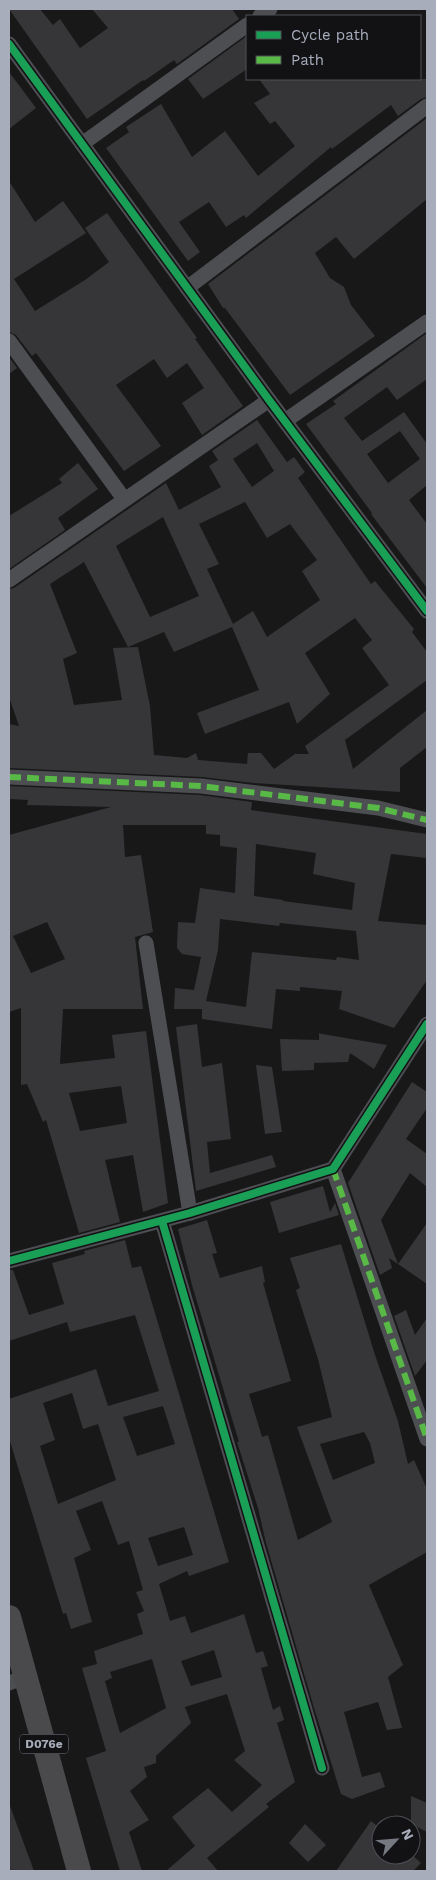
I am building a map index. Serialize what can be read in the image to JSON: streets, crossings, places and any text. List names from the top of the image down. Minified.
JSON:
{"streets":{"main road":["D076e"]},"legend":["Cycle path","Path"],"north":"top right"}
